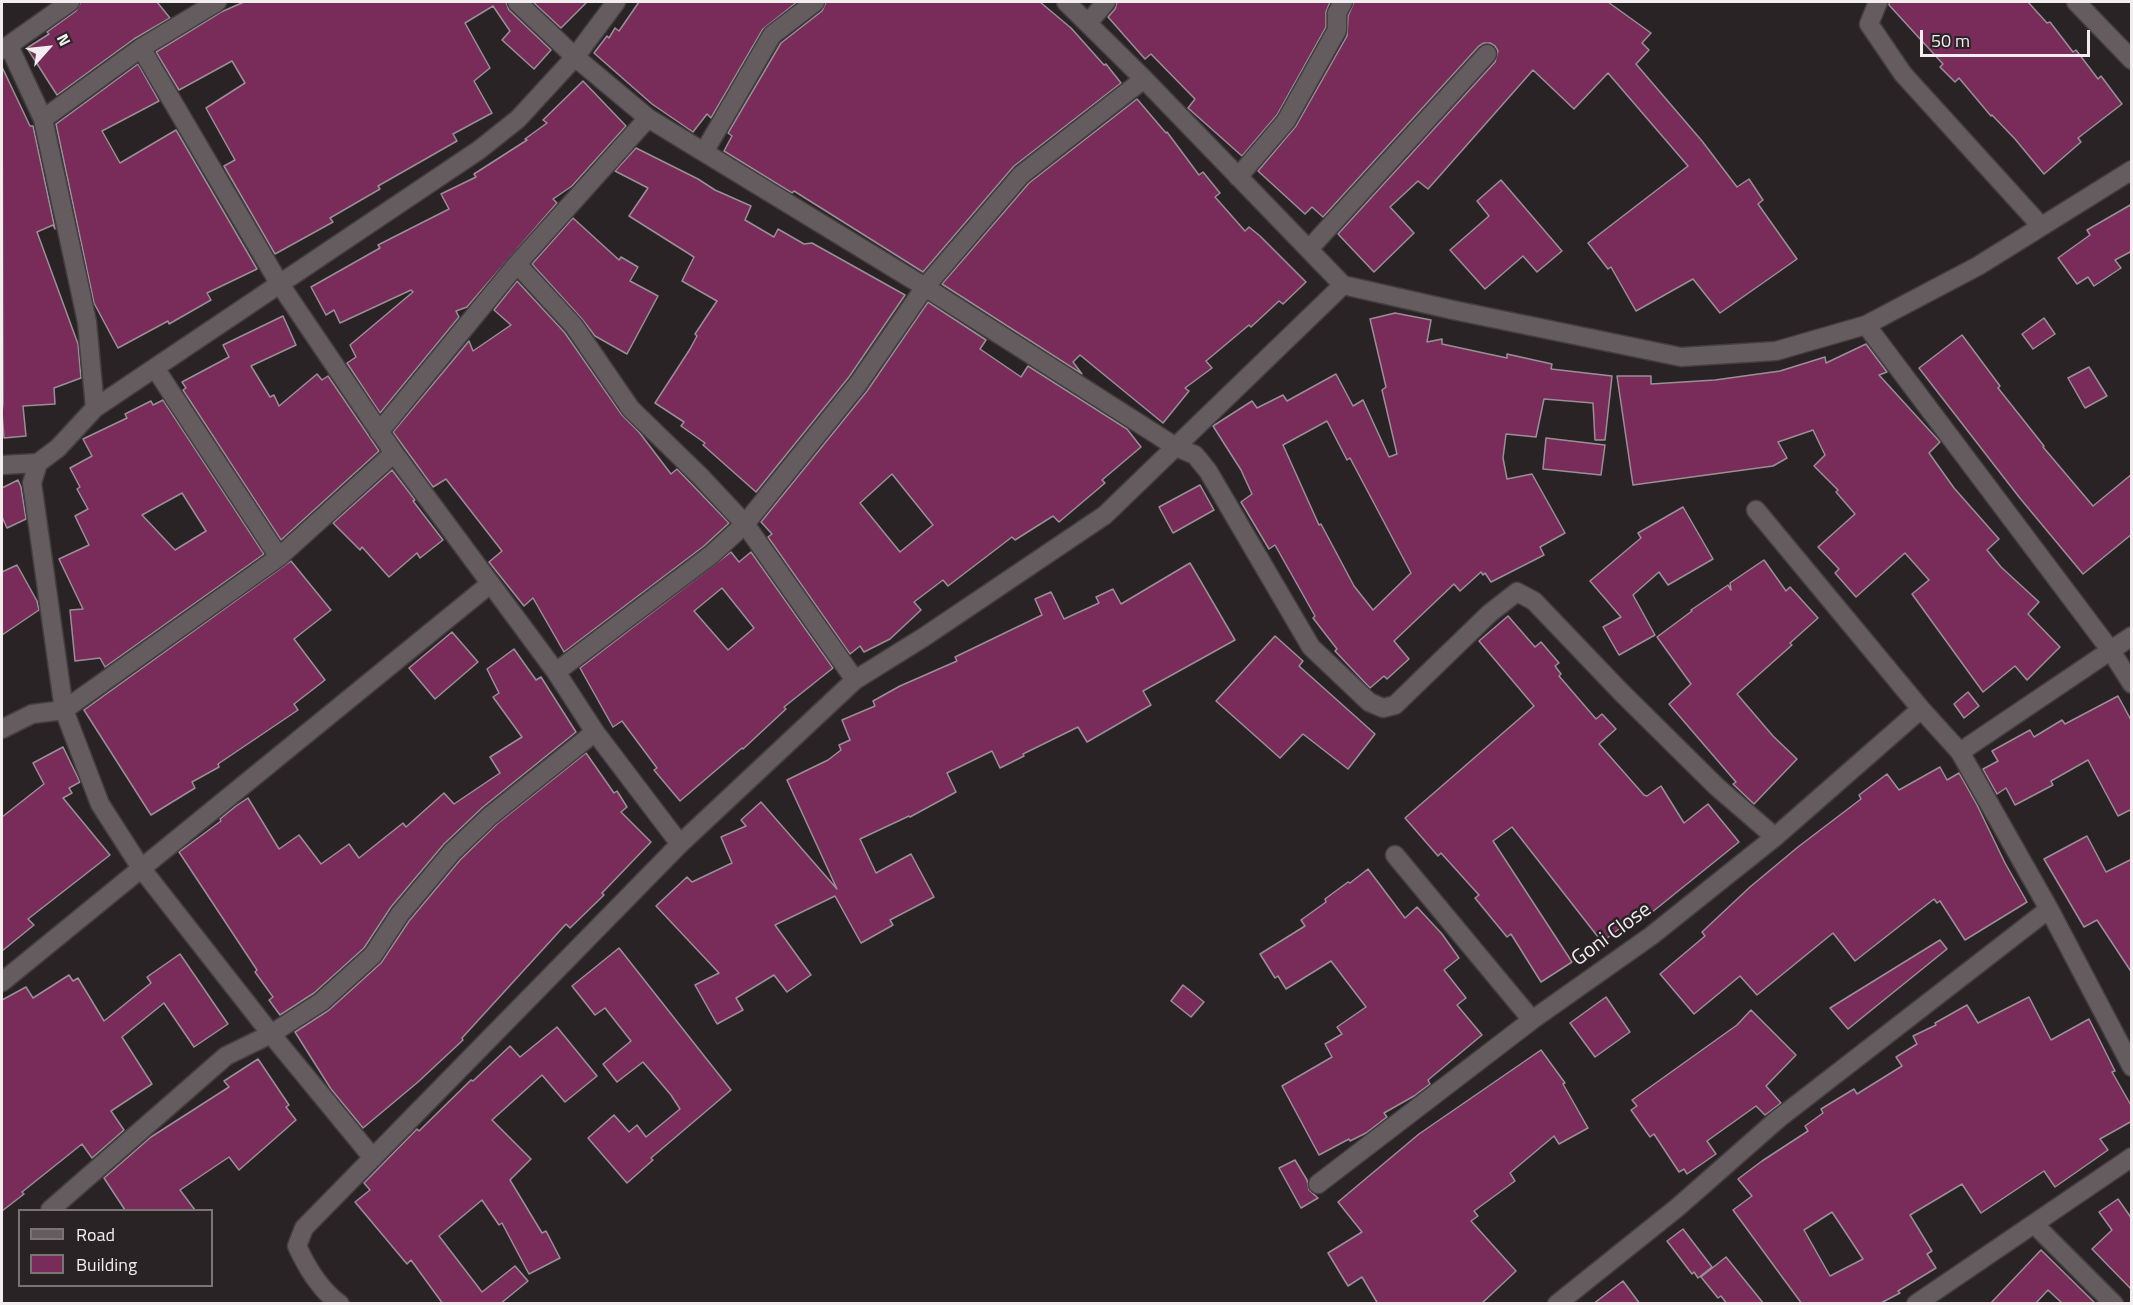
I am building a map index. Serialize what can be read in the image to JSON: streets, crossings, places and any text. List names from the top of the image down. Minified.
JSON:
{"streets":{"street":["Goni Close"]},"legend":["Road","Building"],"scale_bar":"50 m","north":"top right"}
